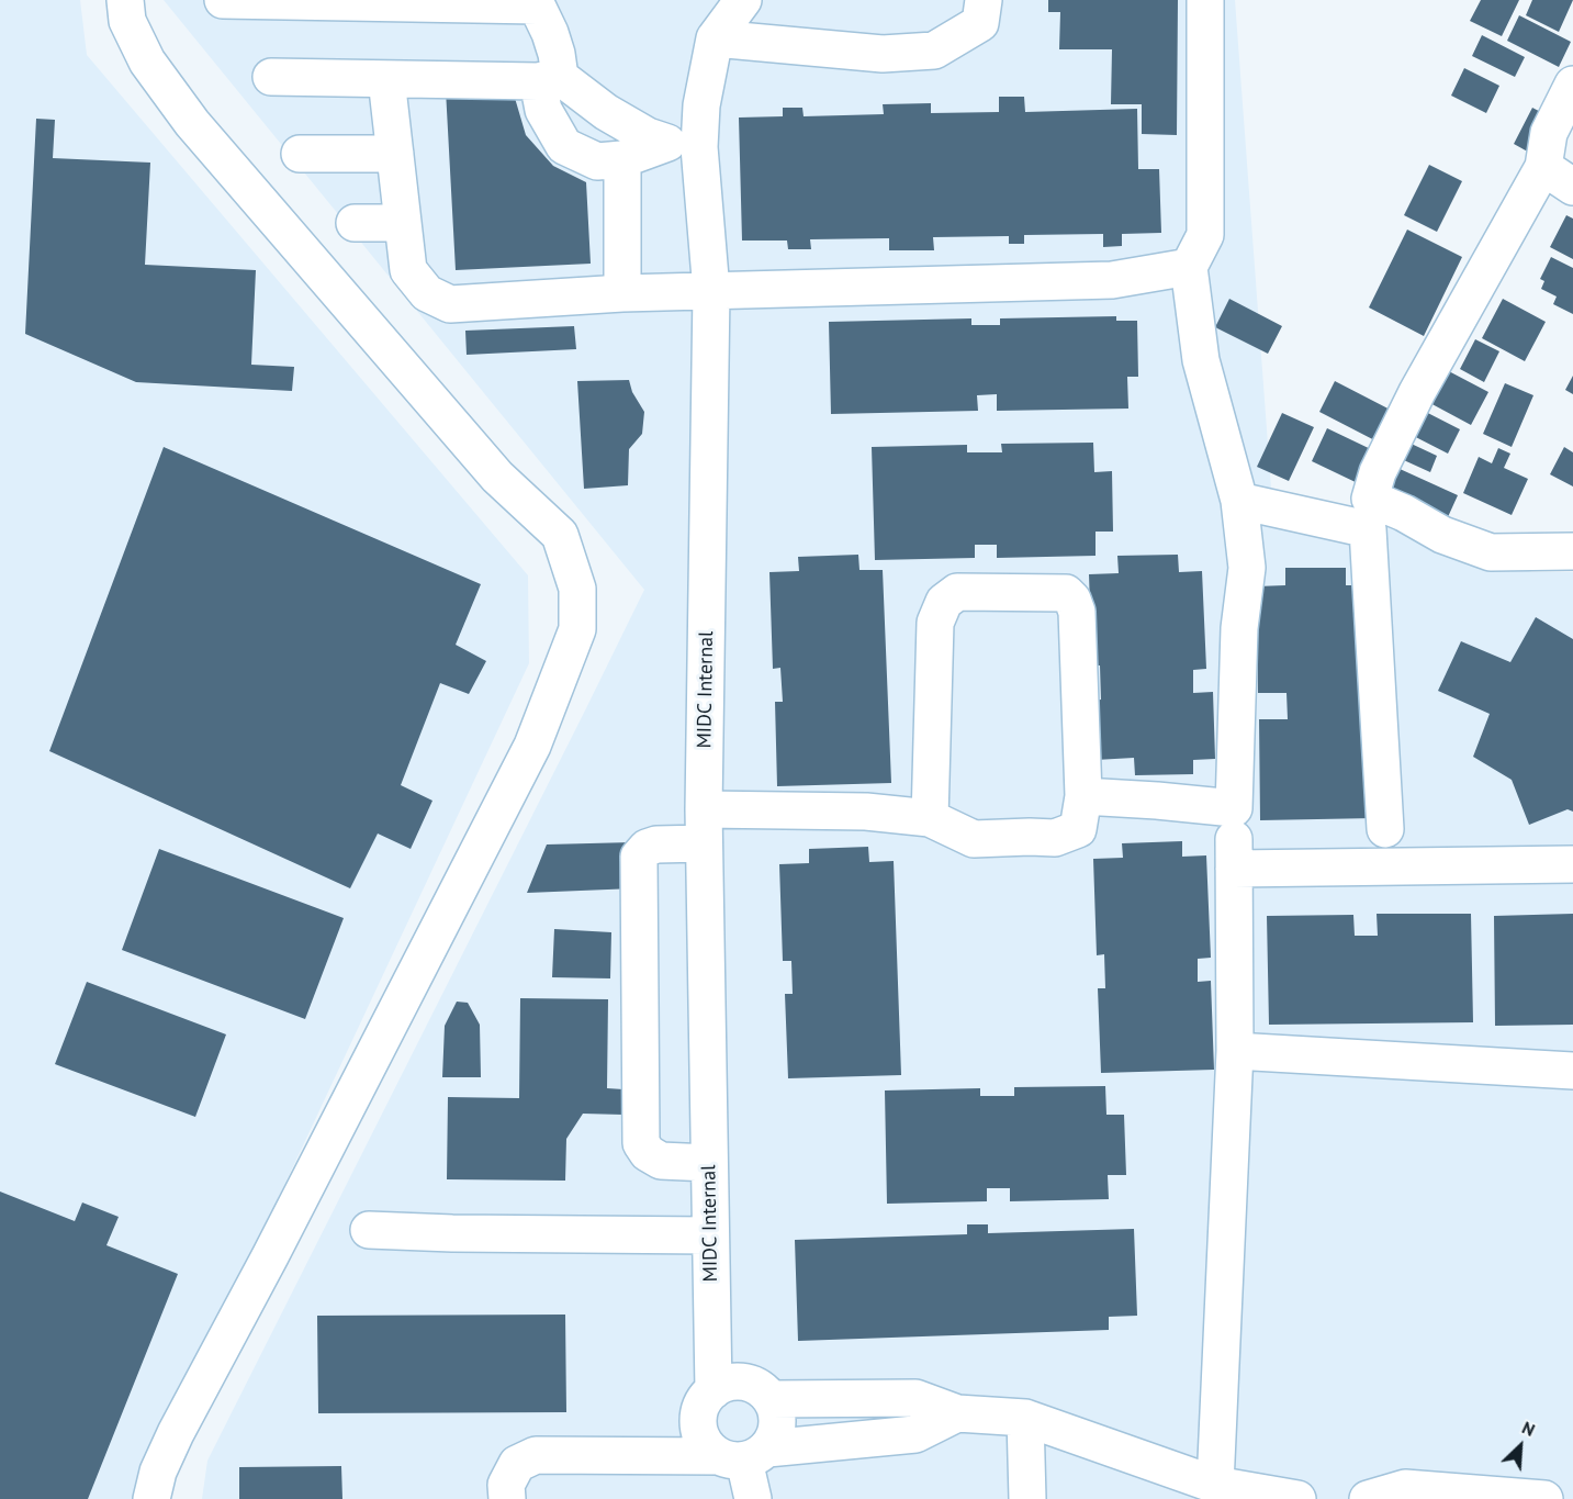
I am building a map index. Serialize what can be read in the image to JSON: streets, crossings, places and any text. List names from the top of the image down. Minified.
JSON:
{"streets":{"street":["MIDC Internal"]},"north":"top right"}
